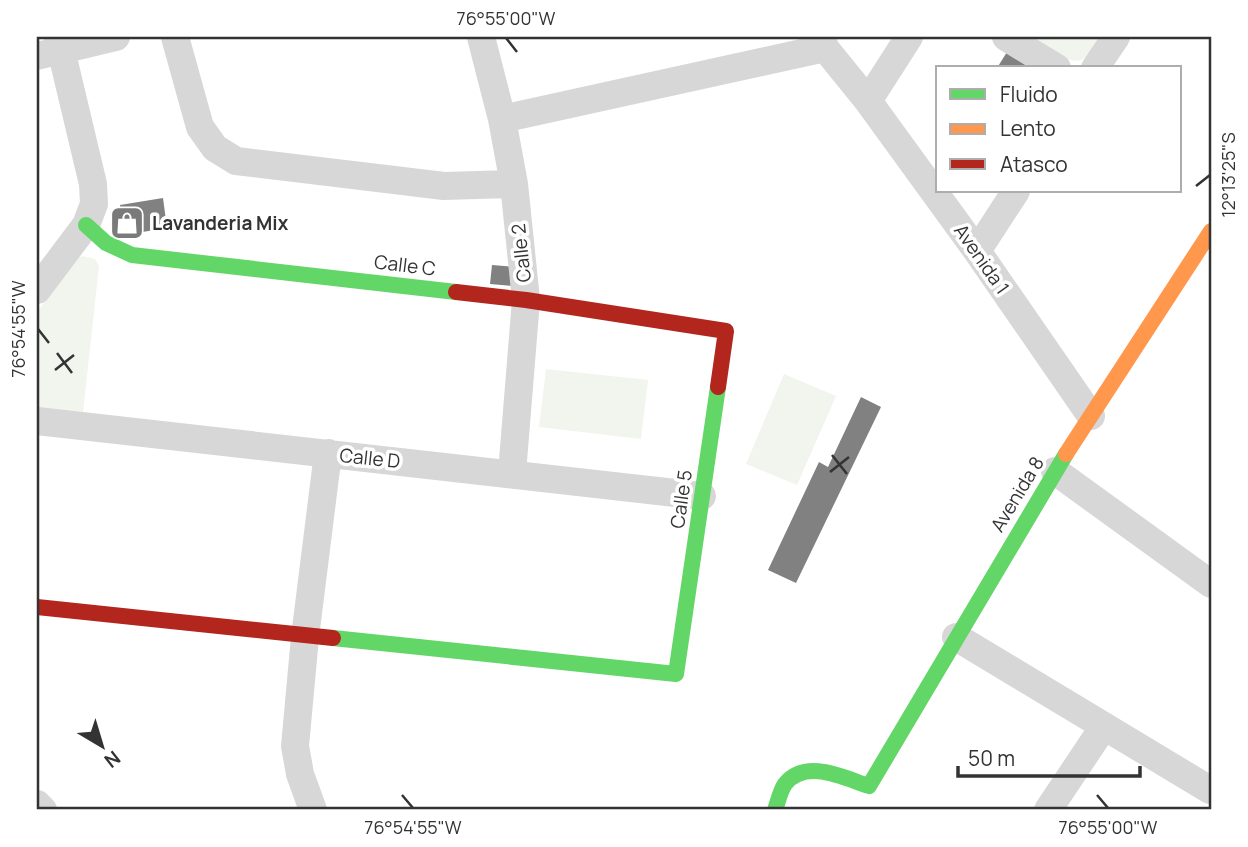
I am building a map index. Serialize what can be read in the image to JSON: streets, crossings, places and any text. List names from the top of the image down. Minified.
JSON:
{"streets":{"street":["Calle 2","Avenida 1","Calle C","Calle D","Avenida 8","Calle 5"]},"crossings":[["Calle 2","Calle C"],["Calle 2","Calle D"],["Avenida 1","Avenida 8"],["Calle C","Calle 5"],["Calle D","Calle 5"]],"places":{"shop":["Lavanderia Mix"]},"legend":["Fluido","Lento","Atasco"],"scale_bar":"50 m","north":"bottom right","coordinates":["76°55'00\"W","12°13'25\"S","76°54'55\"W"]}
